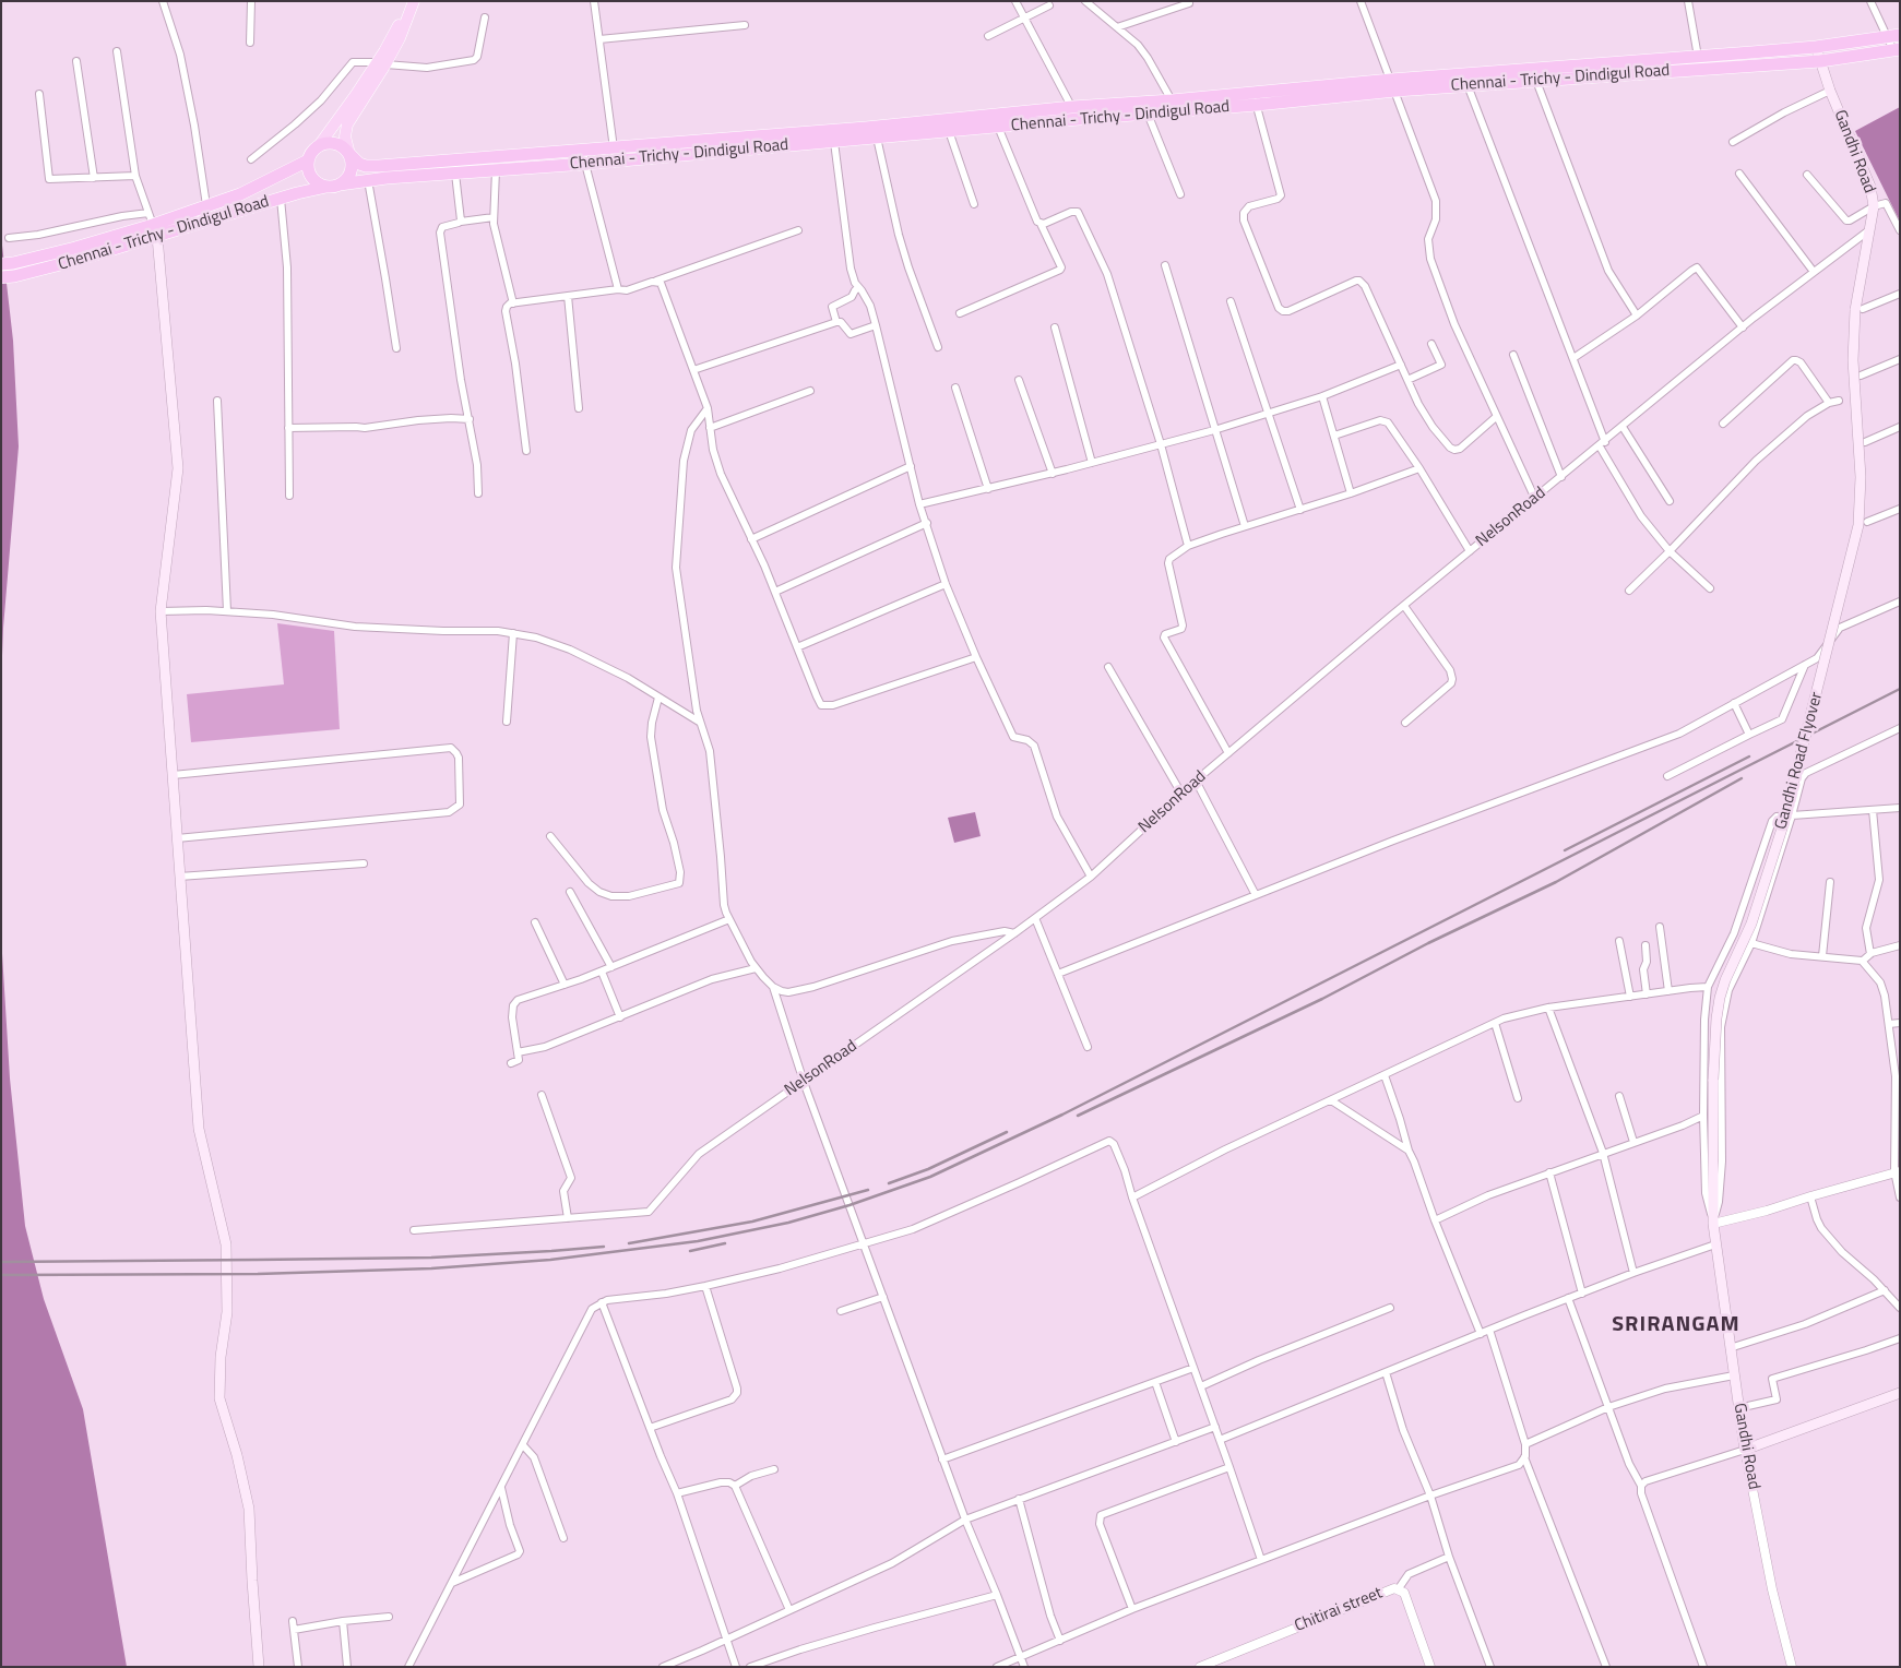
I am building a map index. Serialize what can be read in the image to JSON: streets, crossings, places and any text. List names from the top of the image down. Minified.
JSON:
{"streets":{"highway":["Chennai - Trichy - Dindigul Road"],"main road":["Gandhi Road","Gandhi Road Flyover"],"street":["NelsonRoad","Chitirai street"]},"crossings":[["Chennai - Trichy - Dindigul Road","Gandhi Road"],["Gandhi Road","NelsonRoad"],["Gandhi Road","Gandhi Road Flyover"]],"districts":["SRIRANGAM"]}
